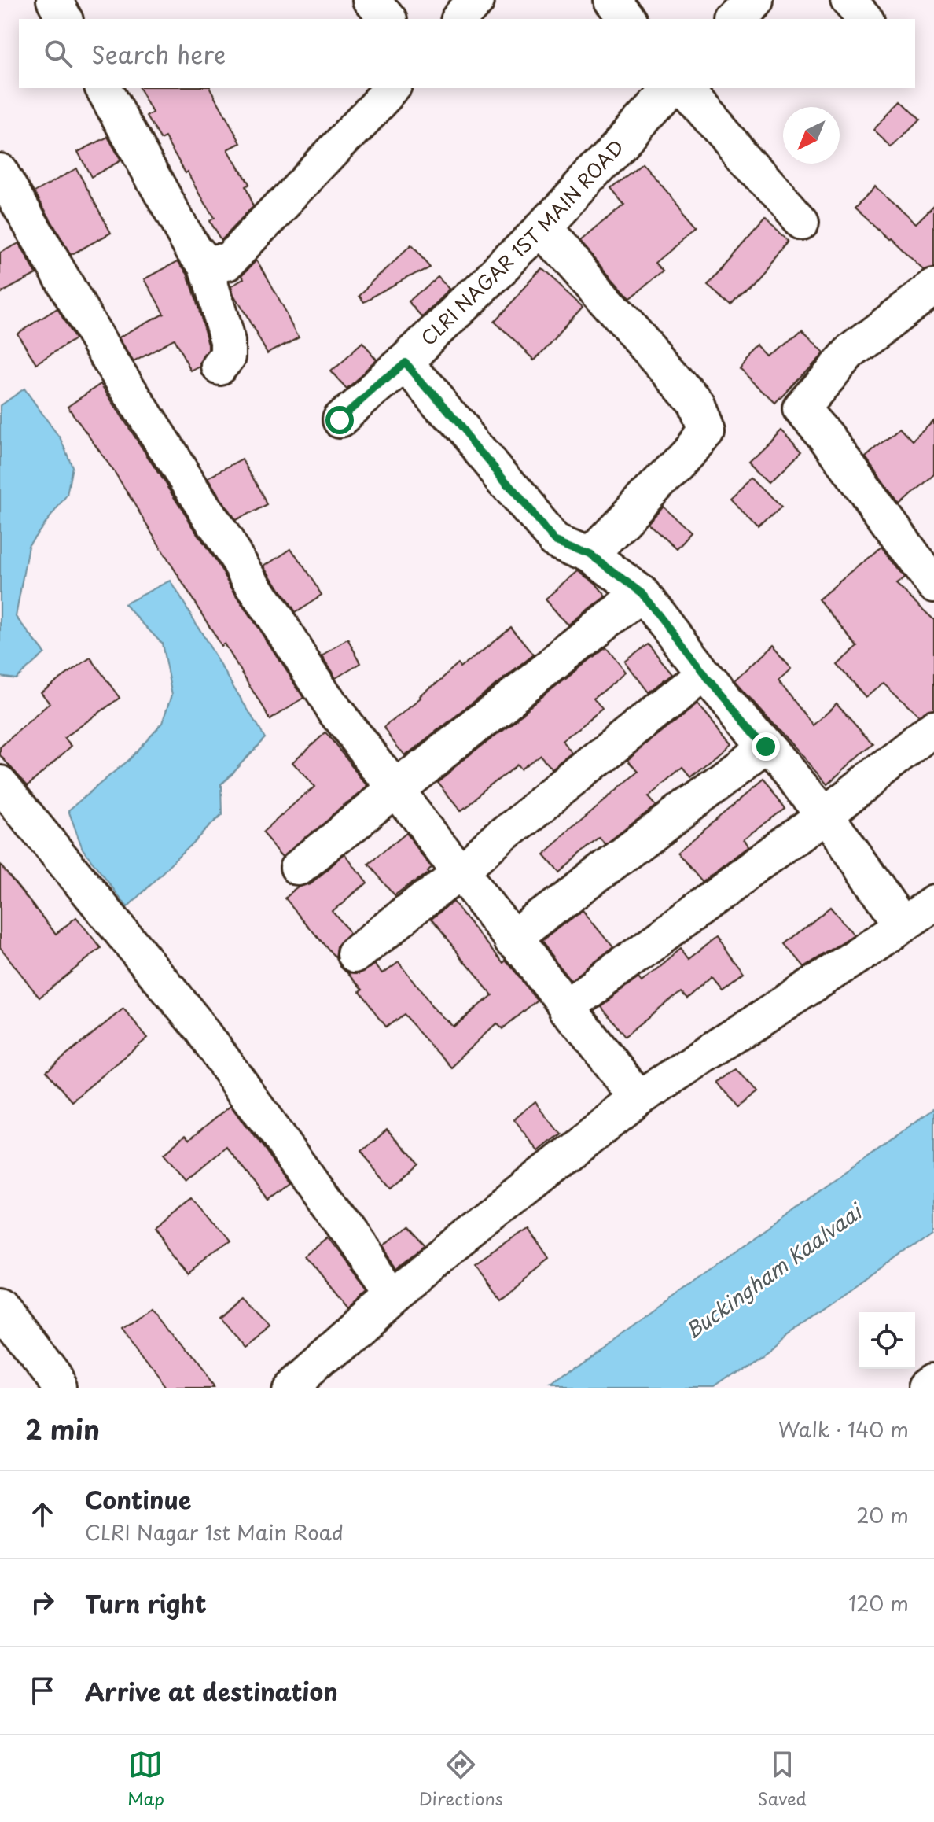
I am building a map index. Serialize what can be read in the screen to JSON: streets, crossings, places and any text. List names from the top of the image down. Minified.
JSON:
{"streets":{"street":["CLRI NAGAR 1ST MAIN ROAD"]},"water":["Buckingham Kaalvaai"],"north":"bottom left","page":{"search":"Search here","heading":["2 min","Walk · 140 m"],"list":[["Continue","CLRI Nagar 1st Main Road","20 m"],["Turn right","120 m"],"Arrive at destination"],"nav":["Map","Directions","Saved"]}}
